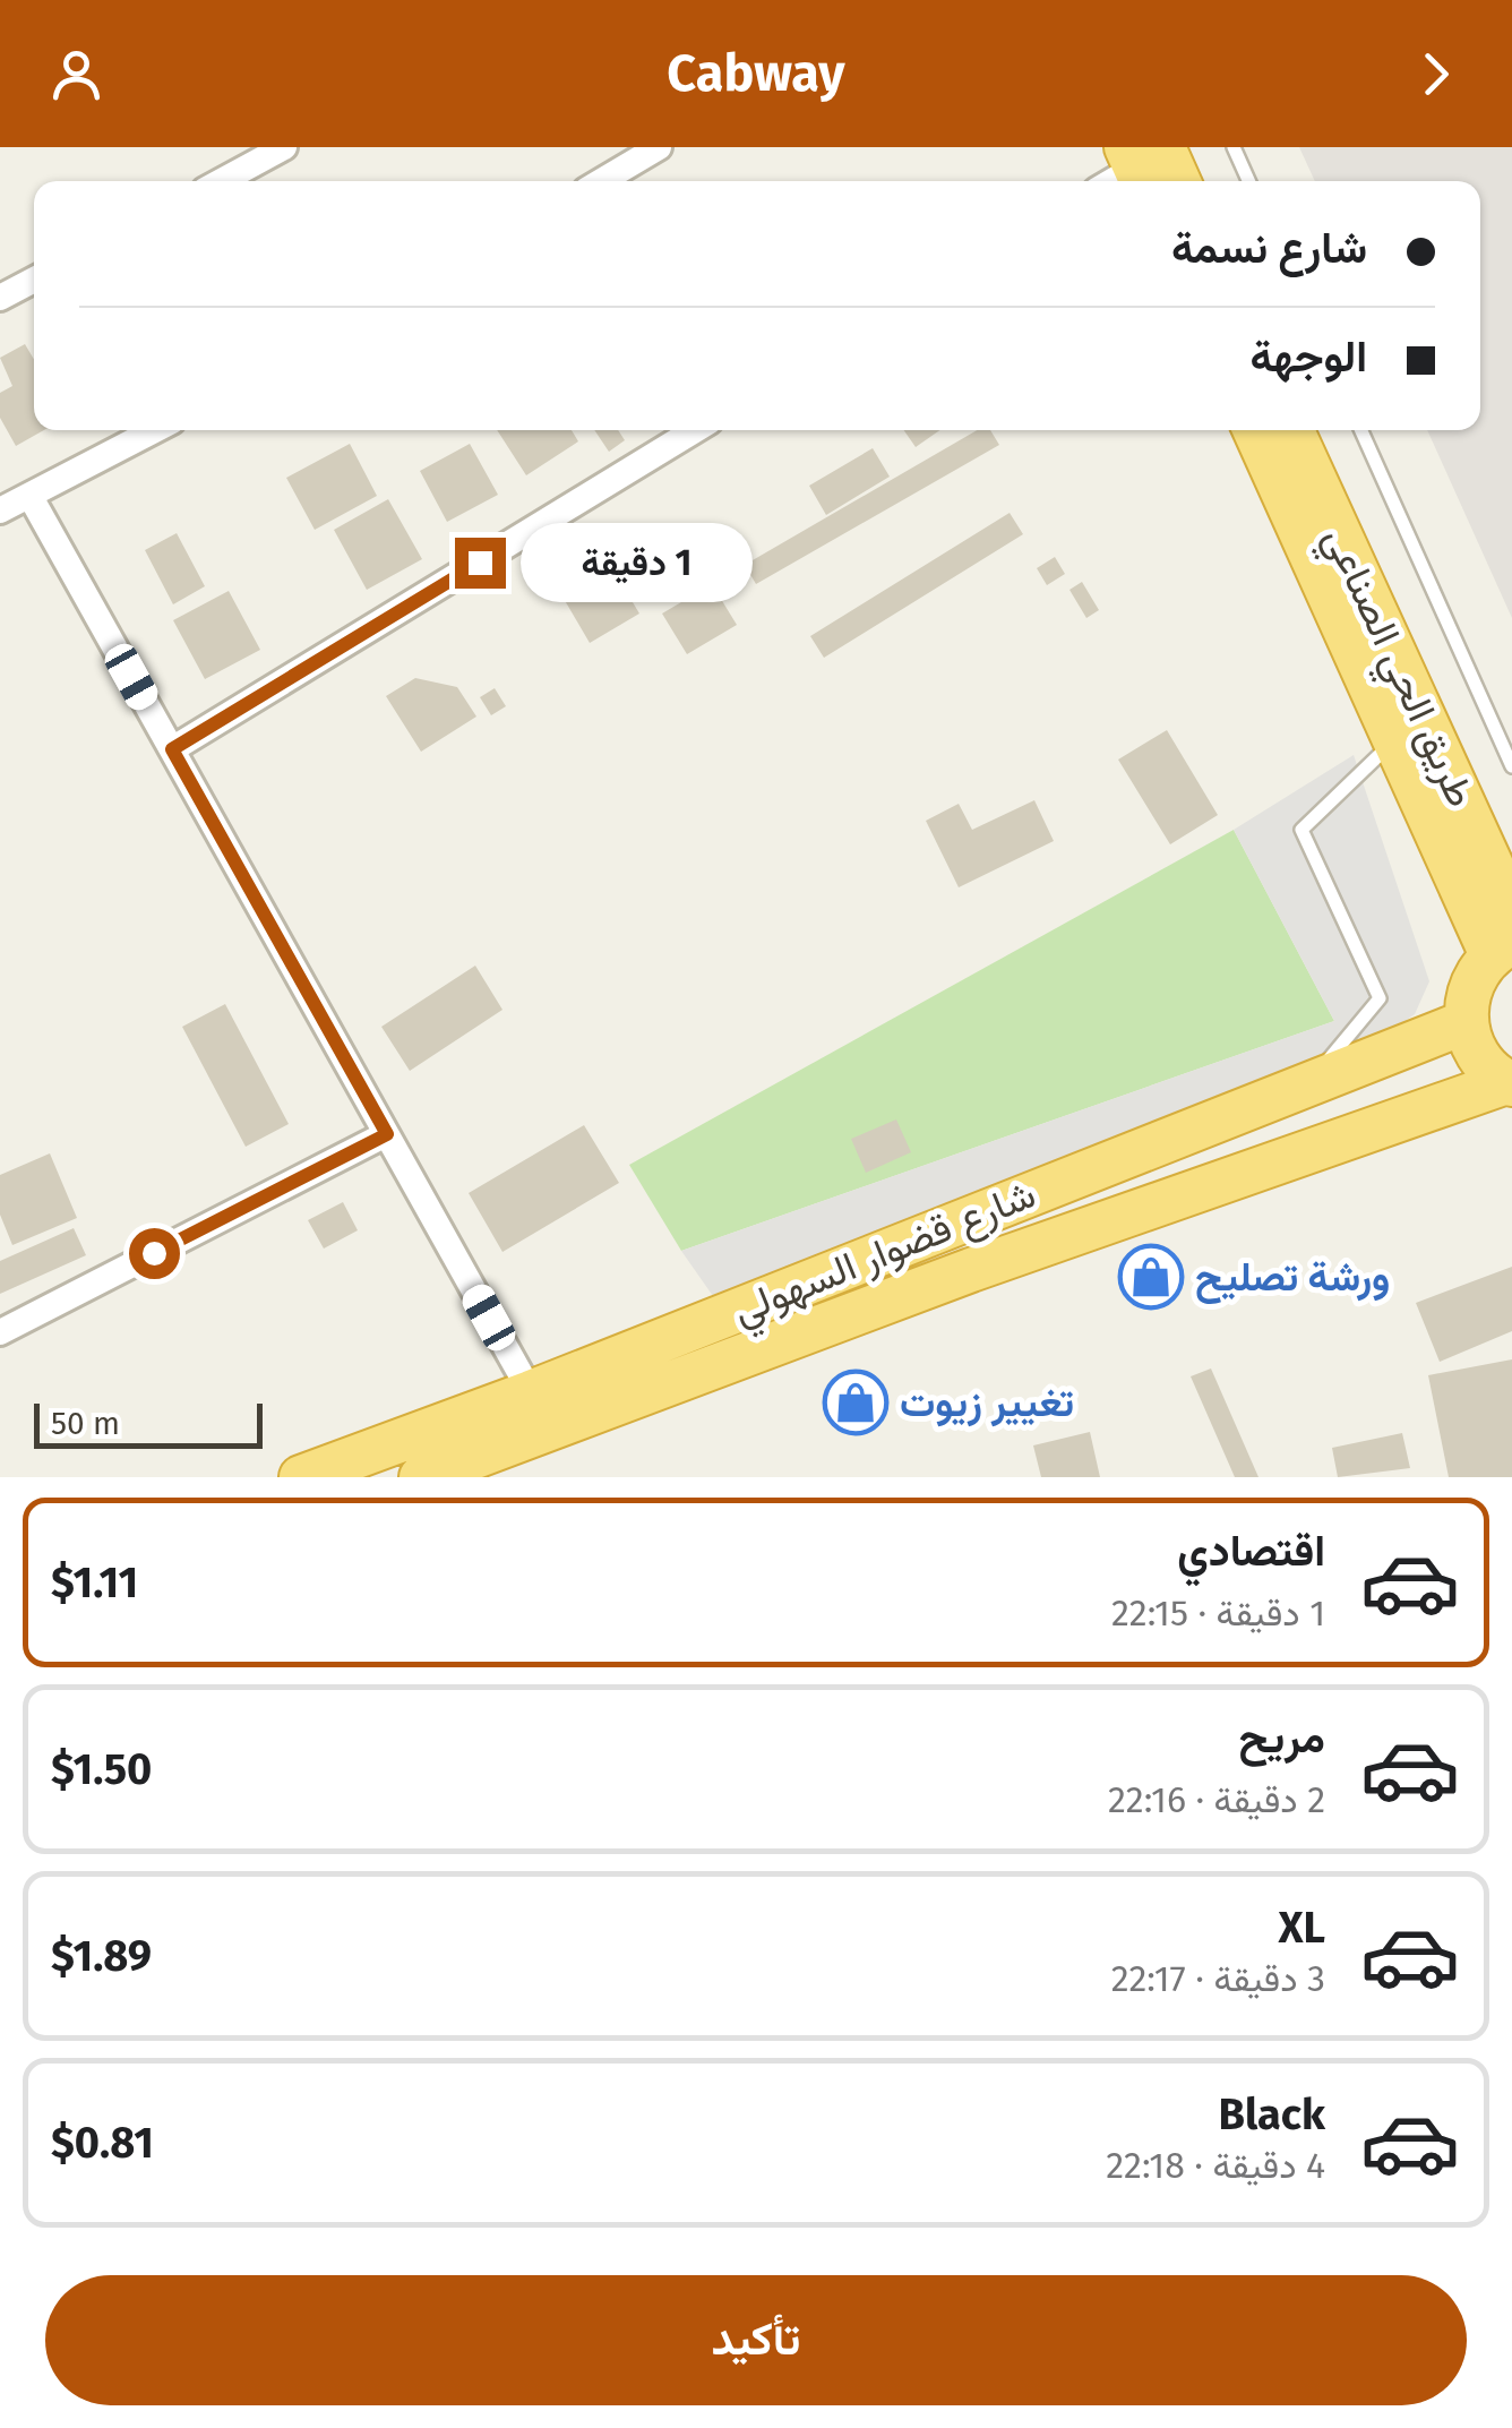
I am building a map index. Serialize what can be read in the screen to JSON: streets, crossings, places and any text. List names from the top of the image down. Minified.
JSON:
{"streets":{"highway":["طريق الحي الصناعي","شارع قضوار السهولي"]},"places":{"shop":["ورشة تصليح","تغيير زيوت"]},"scale_bar":"50 m","page":{"header":"Cabway","banner":["شارع نسمة","الوجهة"],"bubble":"1 دقيقة","scale":"50 m","list":[{"name":"اقتصادي","note":"1 دقيقة · 22:15","value":"$1.11"},{"name":"مريح","note":"2 دقيقة · 22:16","value":"$1.50"},{"name":"XL","note":"3 دقيقة · 22:17","value":"$1.89"},{"name":"Black","note":"4 دقيقة · 22:18","value":"$0.81"}],"buttons":"تأكيد"}}
